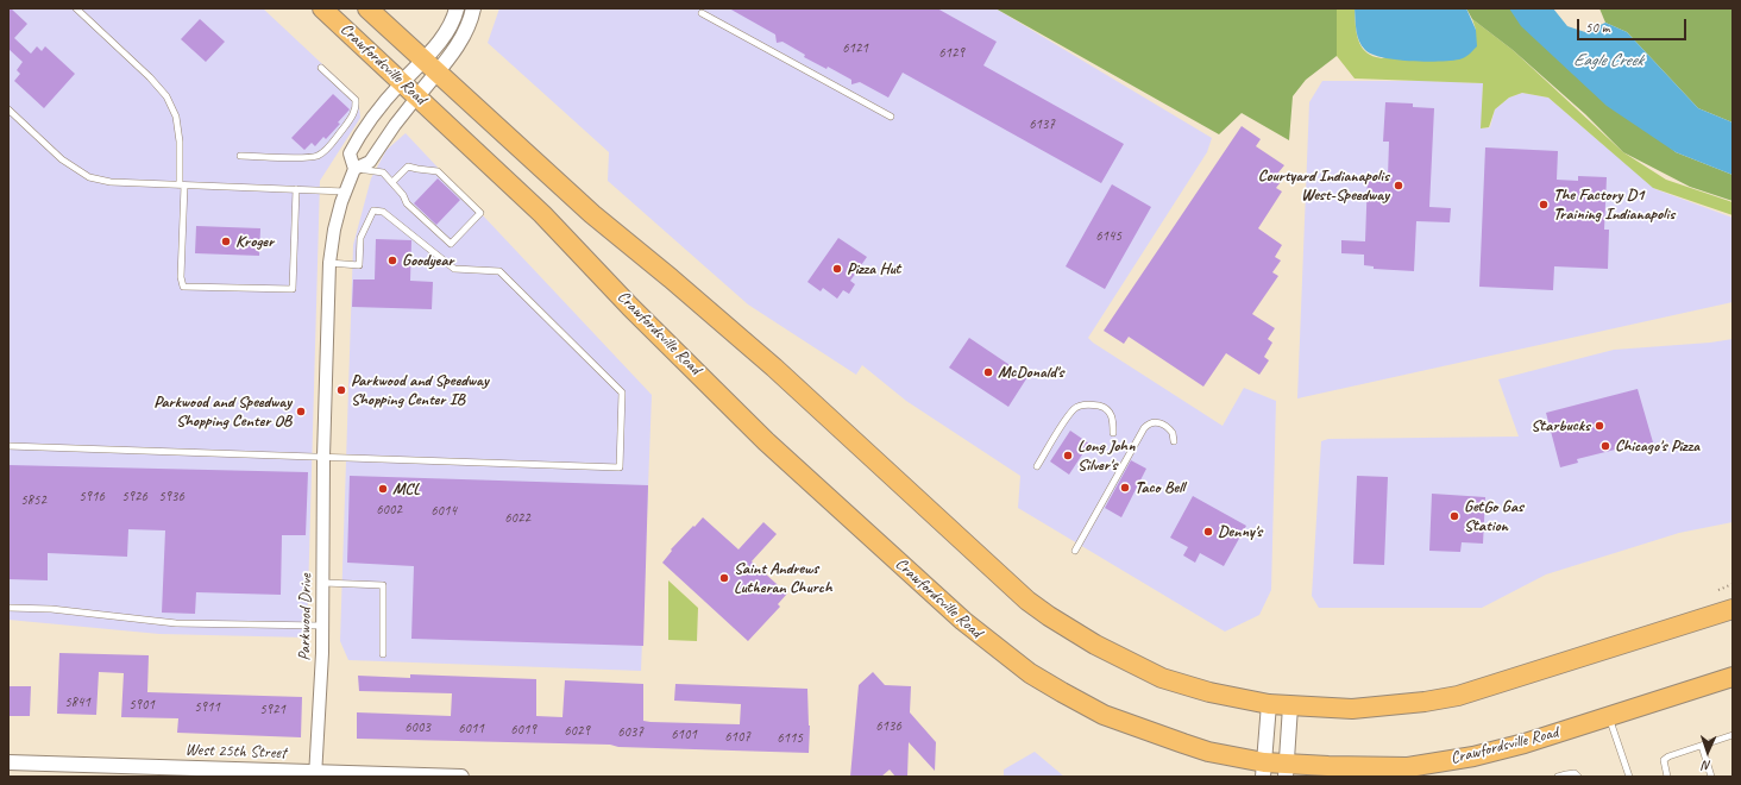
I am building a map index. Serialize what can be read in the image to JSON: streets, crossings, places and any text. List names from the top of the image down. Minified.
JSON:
{"streets":{"main road":["Crawfordsville Road"],"street":["Parkwood Drive","West 25th Street"]},"crossings":[["Parkwood Drive","West 25th Street"]],"water":["Eagle Creek"],"places":["Courtyard Indianapolis West-Speedway","The Factory D1 Training Indianapolis","Kroger","Goodyear","Pizza Hut","McDonald's","Parkwood and Speedway Shopping Center IB","Parkwood and Speedway Shopping Center OB","Starbucks","Chicago's Pizza","Long John Silver's","Taco Bell","MCL","GetGo Gas Station","Denny's","Saint Andrews Lutheran Church"],"house_numbers":["6121","6129","6137","6145","5916","5926","5936","5852","6002","6014","6022","5841","5901","5911","5921","6136","6003","6011","6019","6029","6037","6101","6107","6115"],"scale_bar":"50 m","north":"bottom"}
